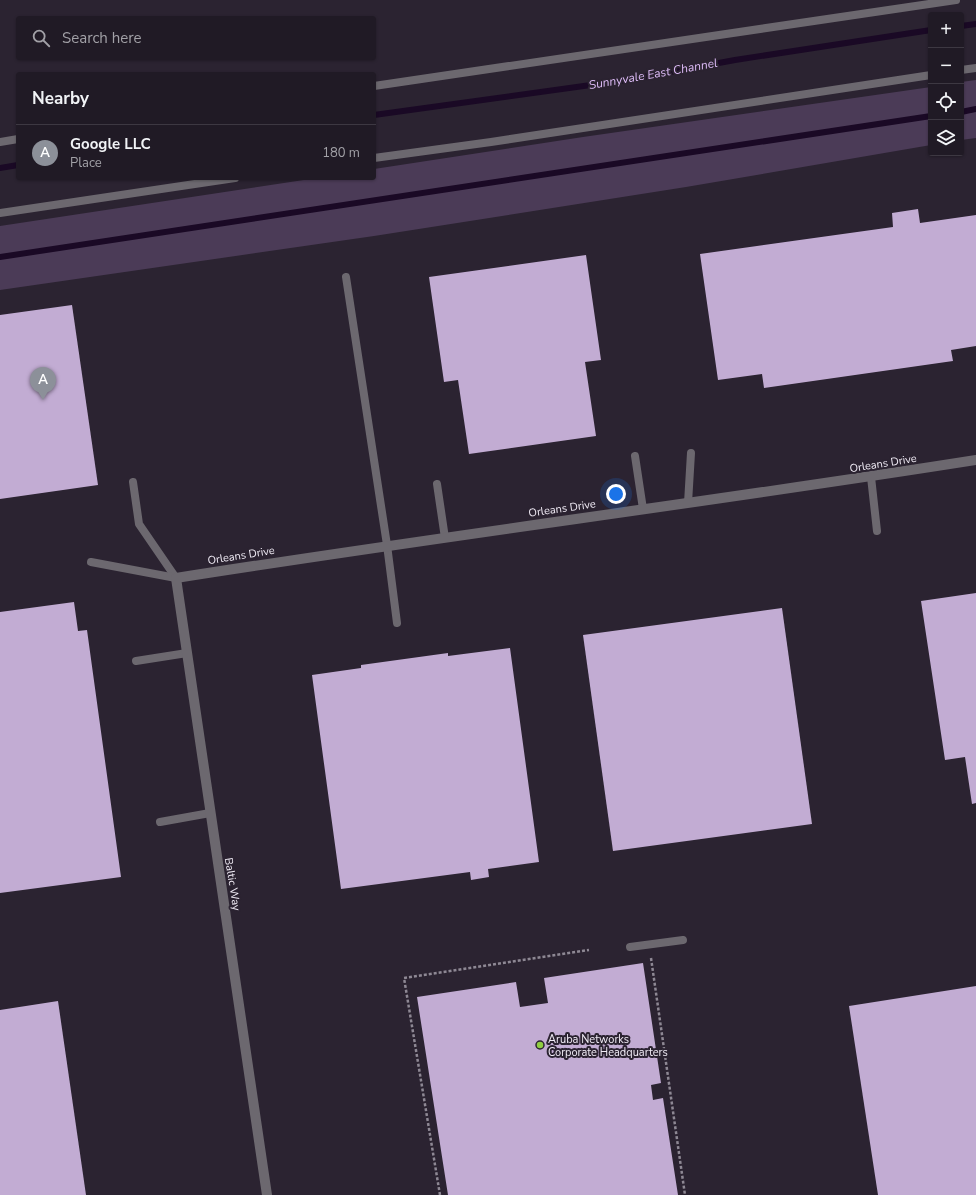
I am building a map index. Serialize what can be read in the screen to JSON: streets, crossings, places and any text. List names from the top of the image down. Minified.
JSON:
{"streets":{"street":["Orleans Drive","Baltic Way"]},"crossings":[["Orleans Drive","Baltic Way"]],"water":["Sunnyvale East Channel"],"places":["Aruba Networks Corporate Headquarters"],"page":{"map_buttons":["+","−"],"search":"Search here","heading":"Nearby","list":[{"mark":"A","name":"Google LLC","note":"Place","value":"180 m"}],"pins":"A"}}
